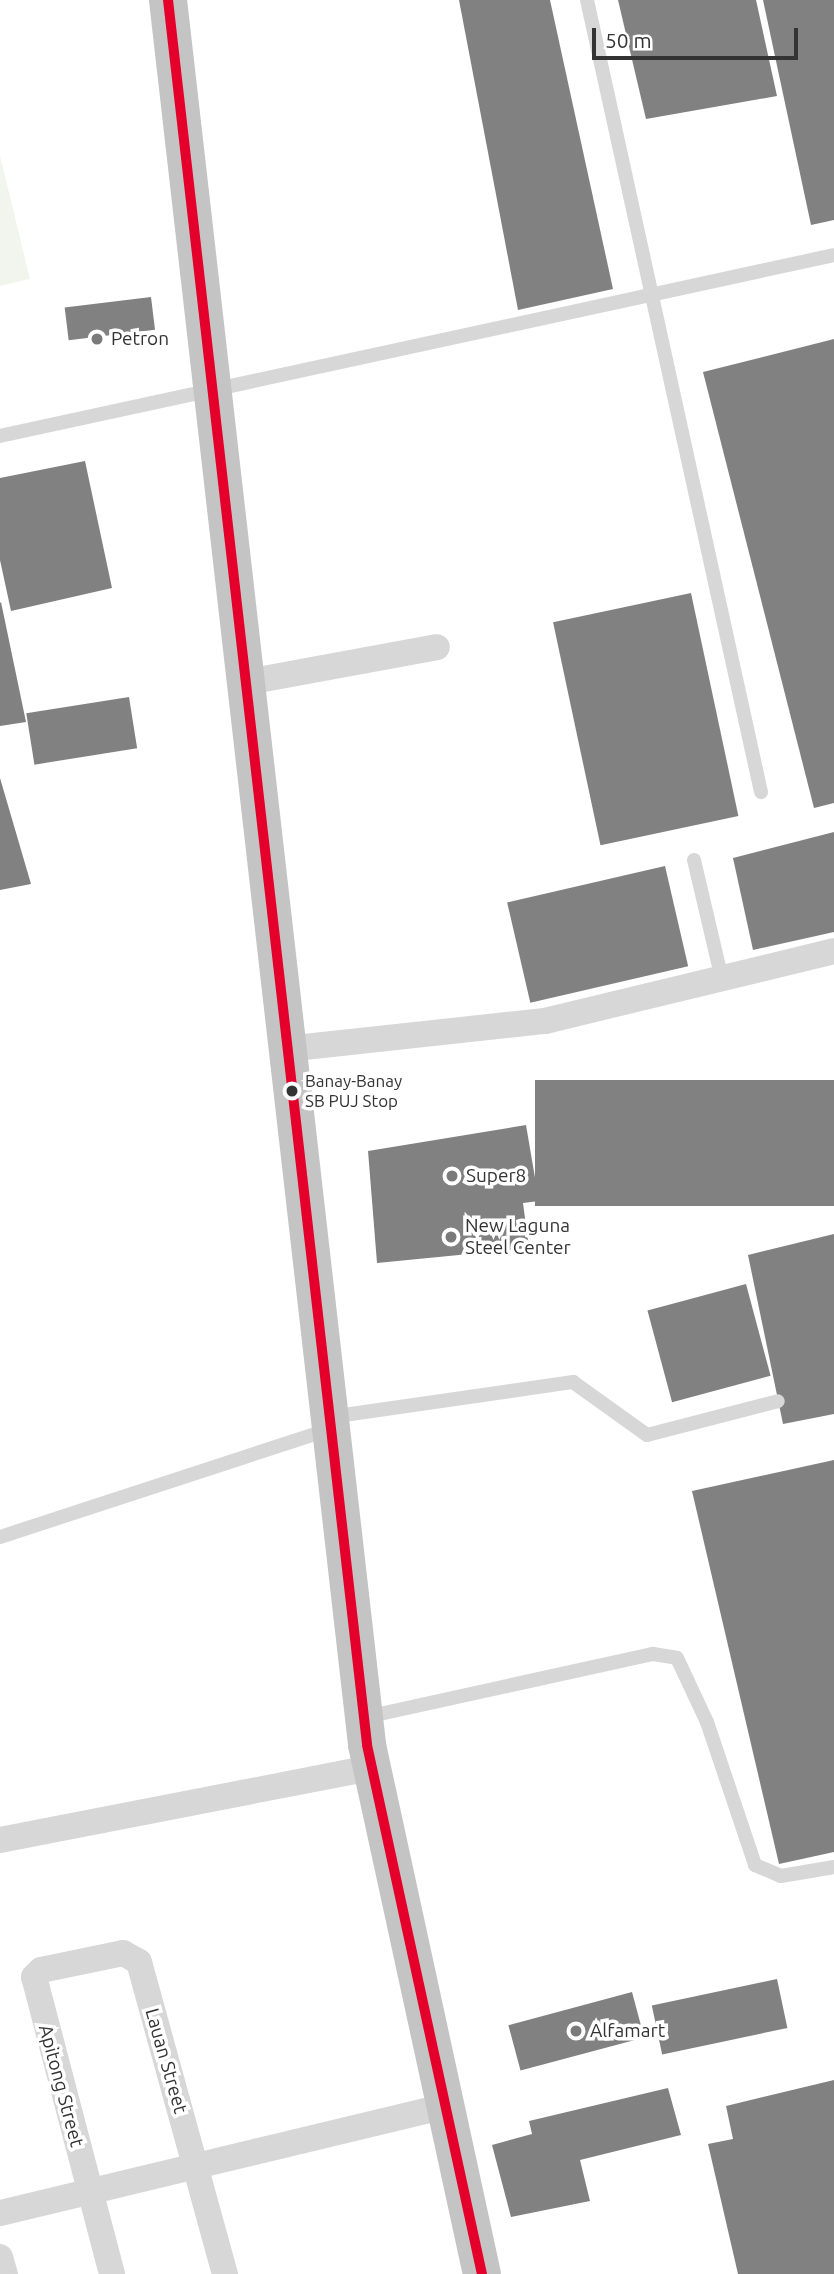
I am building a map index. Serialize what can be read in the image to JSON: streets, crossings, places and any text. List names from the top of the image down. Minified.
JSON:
{"streets":{"street":["Lauan Street","Apitong Street"]},"crossings":[["Lauan Street","Apitong Street"]],"places":["Petron","Banay-Banay SB PUJ Stop","Super8","New Laguna Steel Center","Alfamart"],"scale_bar":"50 m"}
